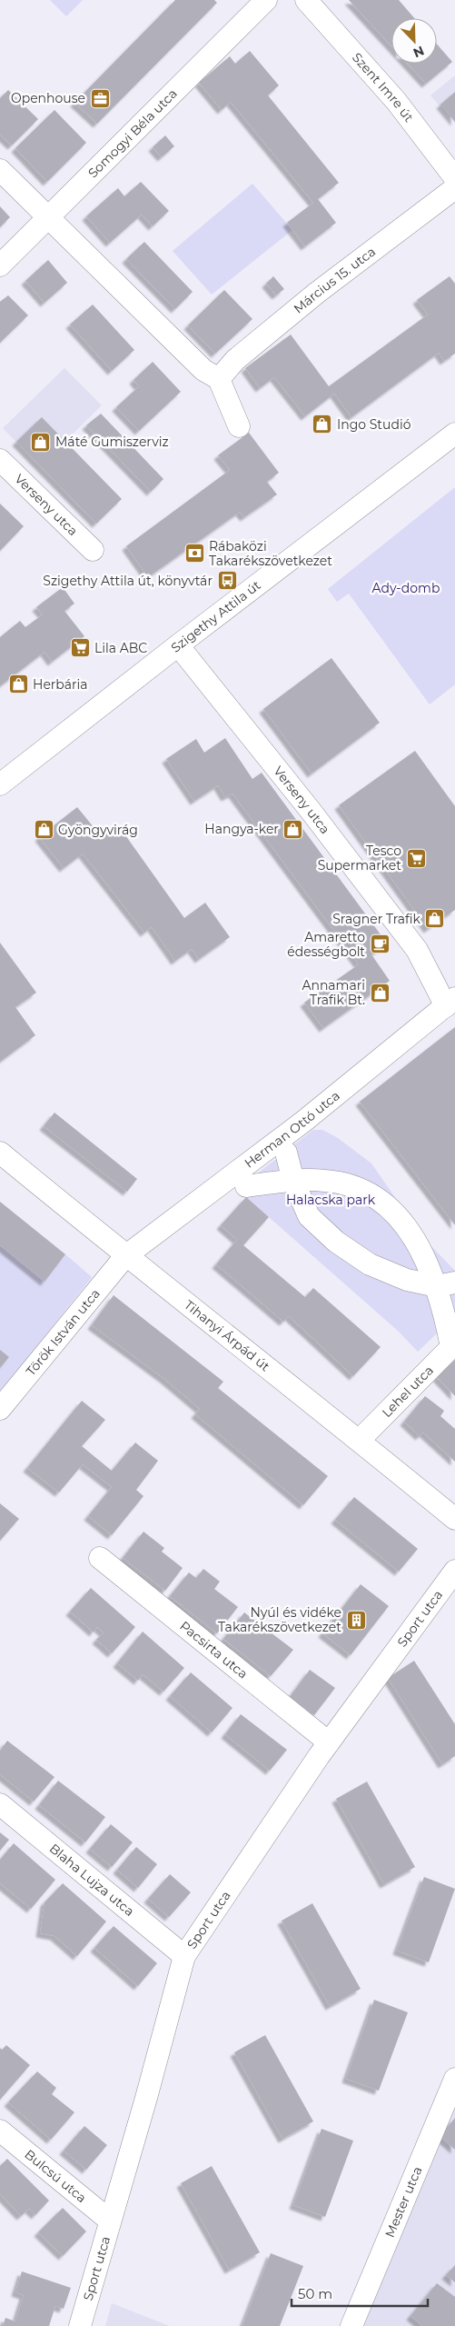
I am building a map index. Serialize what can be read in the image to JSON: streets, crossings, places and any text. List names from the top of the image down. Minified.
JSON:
{"streets":{"street":["Szent Imre út","Somogyi Béla utca","Március 15. utca","Verseny utca","Szigethy Attila út","Herman Ottó utca","Török István utca","Tihanyi Árpád út","Lehel utca","Sport utca","Pacsirta utca","Blaha Lujza utca","Bulcsú utca","Mester utca"]},"crossings":[["Verseny utca","Szigethy Attila út"],["Verseny utca","Herman Ottó utca"],["Herman Ottó utca","Török István utca"],["Herman Ottó utca","Tihanyi Árpád út"],["Török István utca","Tihanyi Árpád út"],["Tihanyi Árpád út","Lehel utca"],["Sport utca","Pacsirta utca"],["Sport utca","Blaha Lujza utca"],["Sport utca","Bulcsú utca"]],"parks":["Ady-domb","Halacska park"],"places":{"office":["Openhouse"],"shop":["Ingo Studió","Máté Gumiszerviz","Herbária","Hangya-ker","Gyöngyvirág","Sragner Trafik","Annamari Trafik Bt."],"bank":["Rábaközi Takarékszövetkezet"],"bus stop":["Szigethy Attila út, könyvtár"],"supermarket":["Lila ABC","Tesco Supermarket"],"cafe":["Amaretto édességbolt"],"building":["Nyúl és vidéke Takarékszövetkezet"]},"scale_bar":"50 m","north":"bottom right"}
